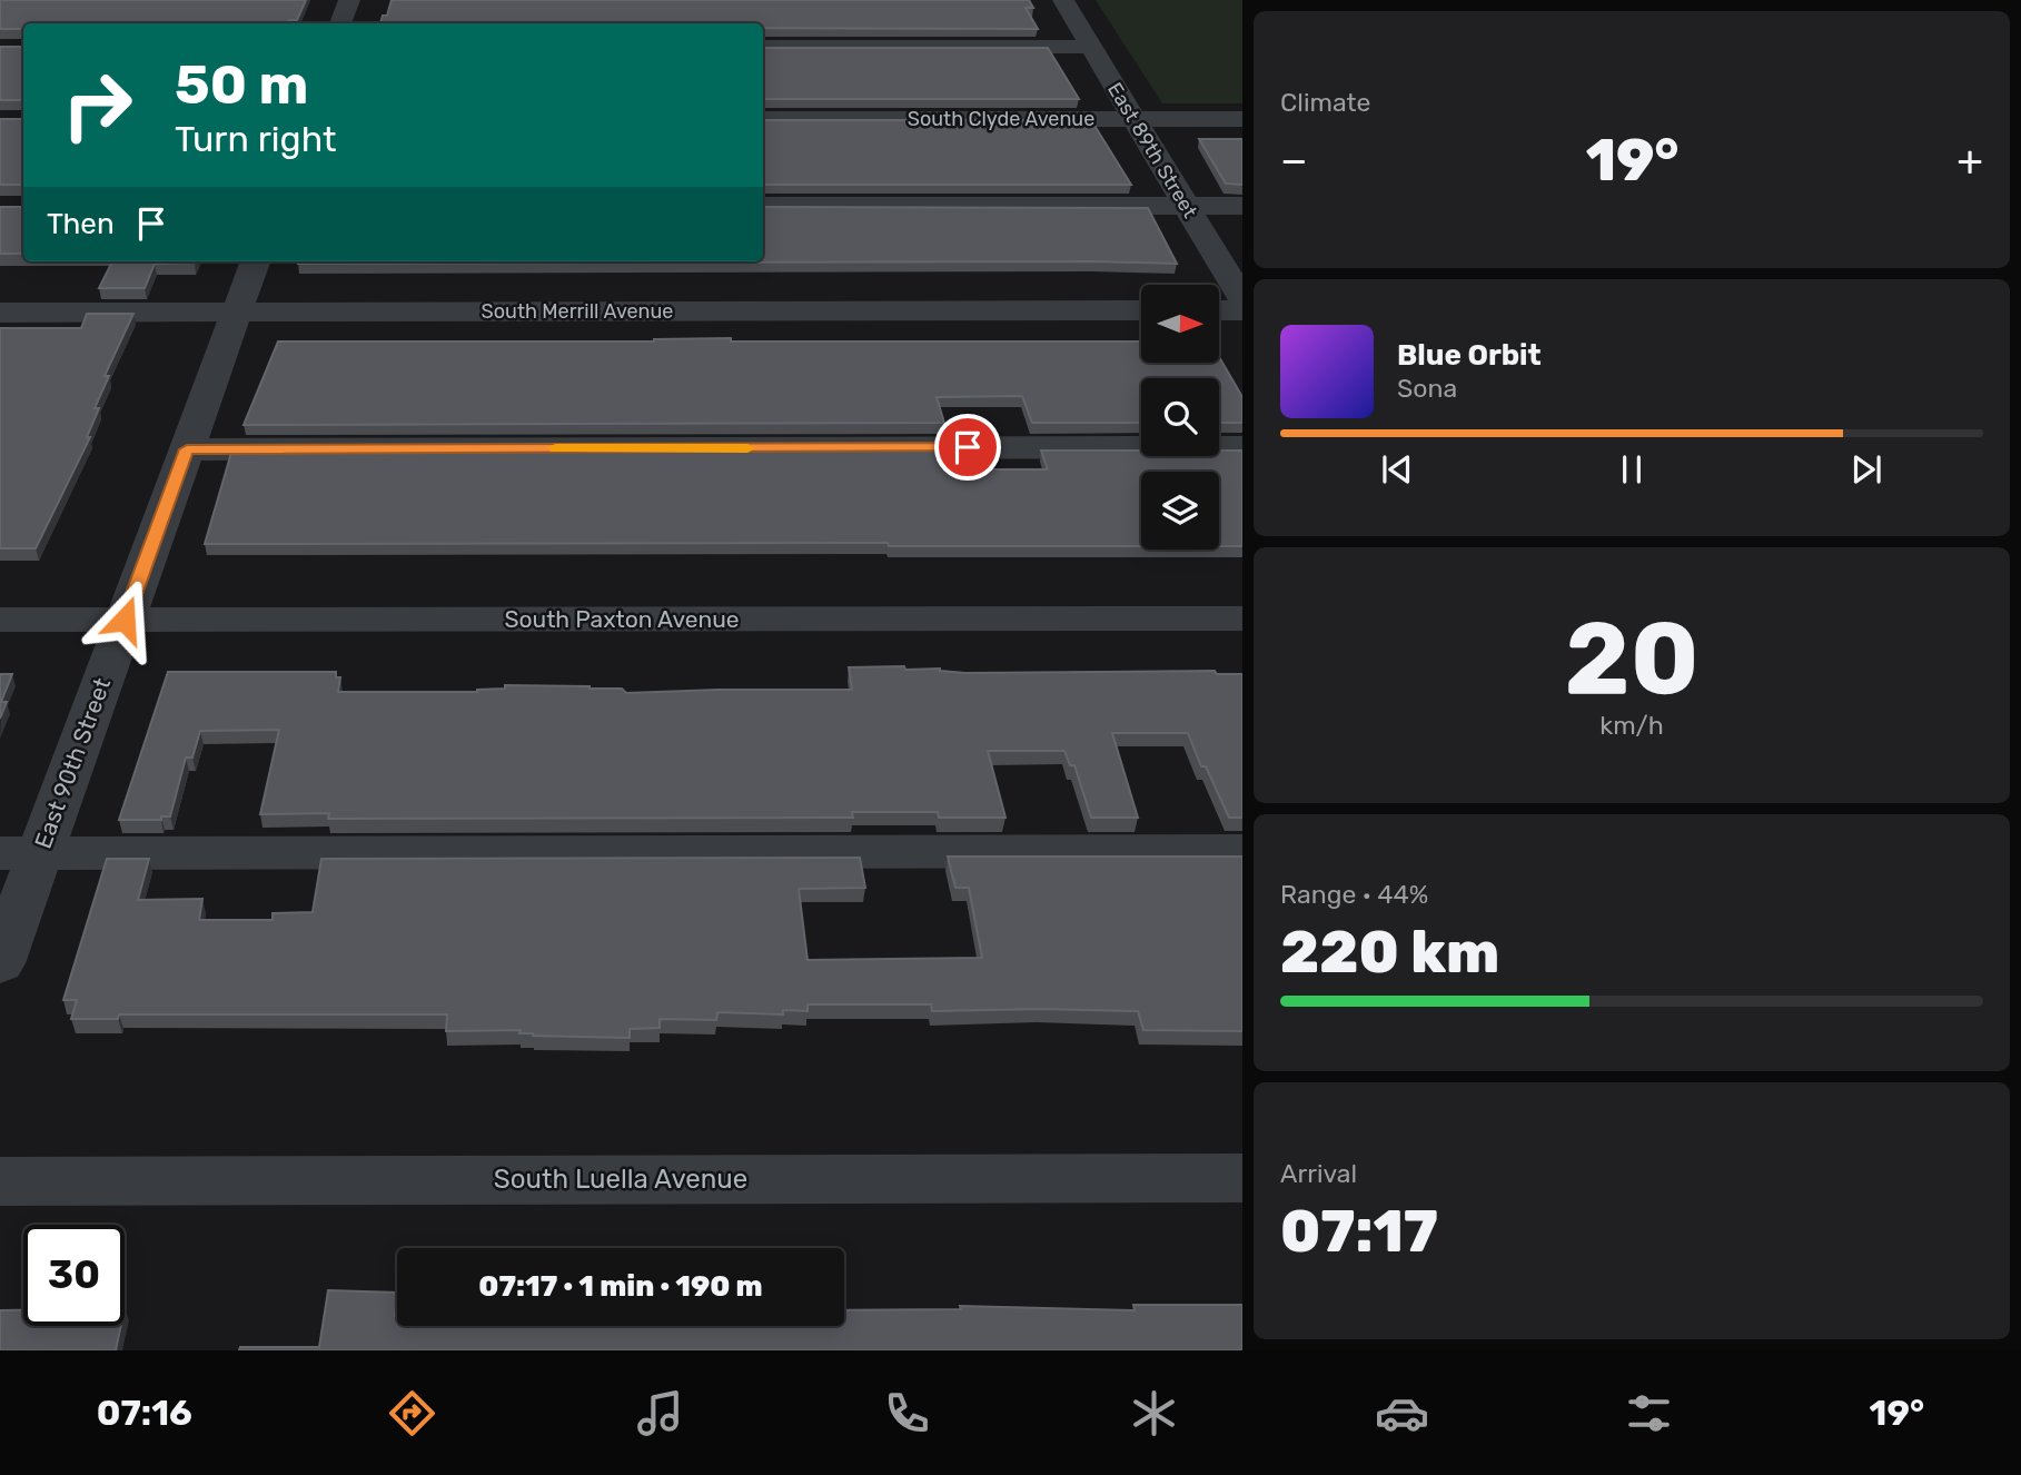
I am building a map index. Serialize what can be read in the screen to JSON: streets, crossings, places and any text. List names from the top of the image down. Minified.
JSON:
{"streets":{"street":["South Clyde Avenue","East 89th Street","South Merrill Avenue","South Paxton Avenue","East 90th Street","South Luella Avenue"]},"crossings":[["South Clyde Avenue","East 89th Street"],["South Merrill Avenue","East 90th Street"],["South Paxton Avenue","East 90th Street"]],"north":"right","page":{"tile":["Climate",["20","km/h"],["Range · 44%","220 km"],["Arrival","07:17"]],"turn":["50 m","Turn right"],"heat":["−","19°","+"],"then":"Then","song":["Blue Orbit","Sona"],"limit":"30","trip":"07:17 · 1 min · 190 m","tabs":["07:16","19°"]}}
